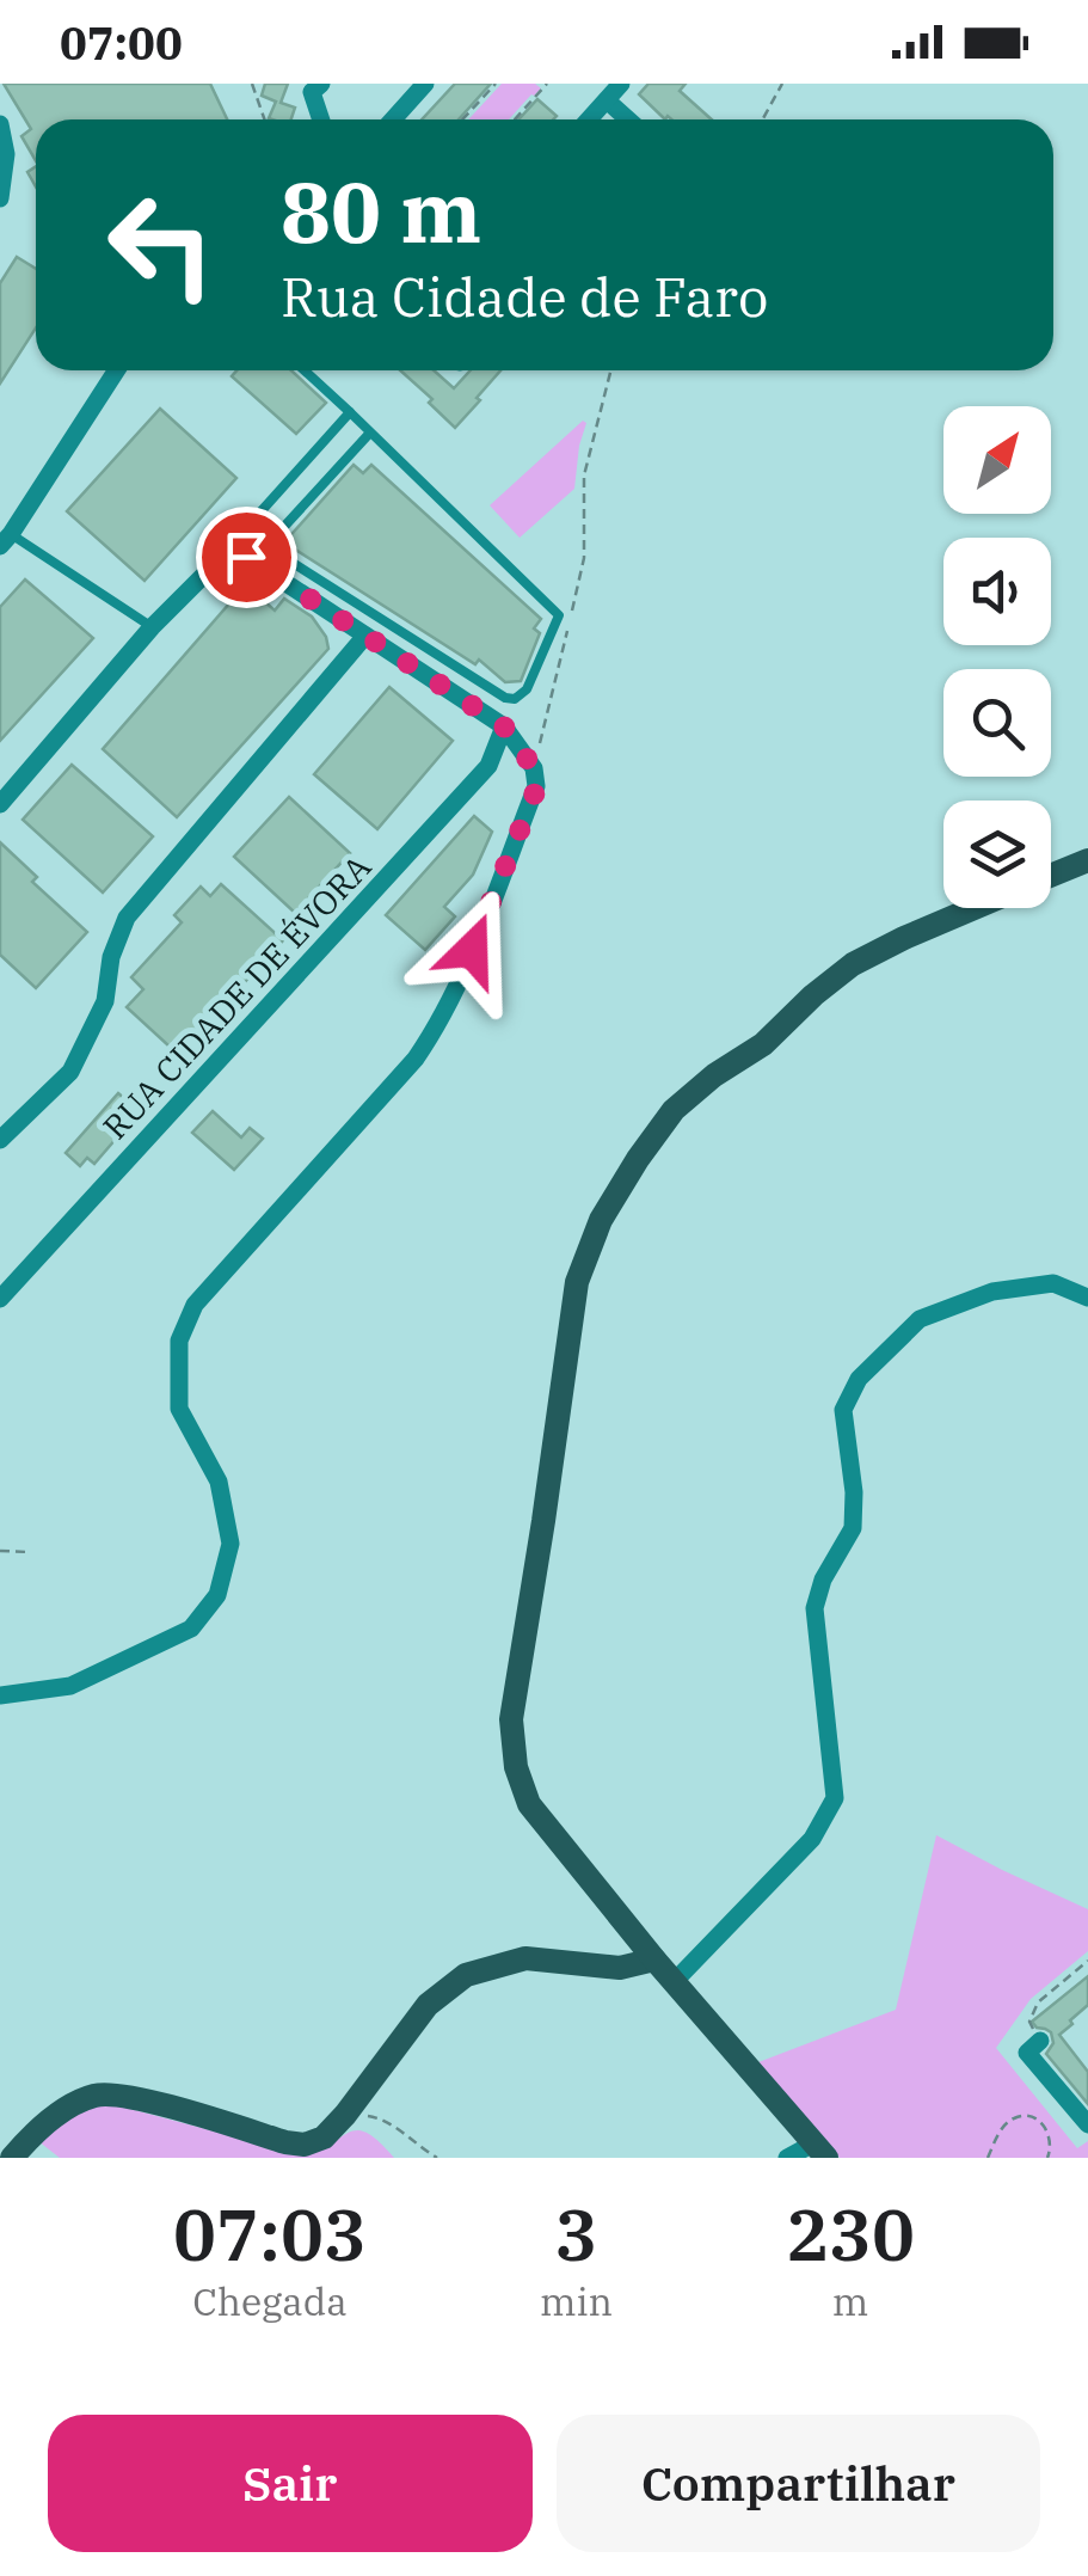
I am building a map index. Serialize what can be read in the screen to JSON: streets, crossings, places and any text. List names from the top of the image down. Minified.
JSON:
{"streets":{"street":["RUA CIDADE DE ÉVORA"]},"north":"top right","page":{"status":"07:00","turn":["80 m","Rua Cidade de Faro"],"eta":["07:03","Chegada","3","min","230","m"],"buttons":["Sair","Compartilhar"]}}
